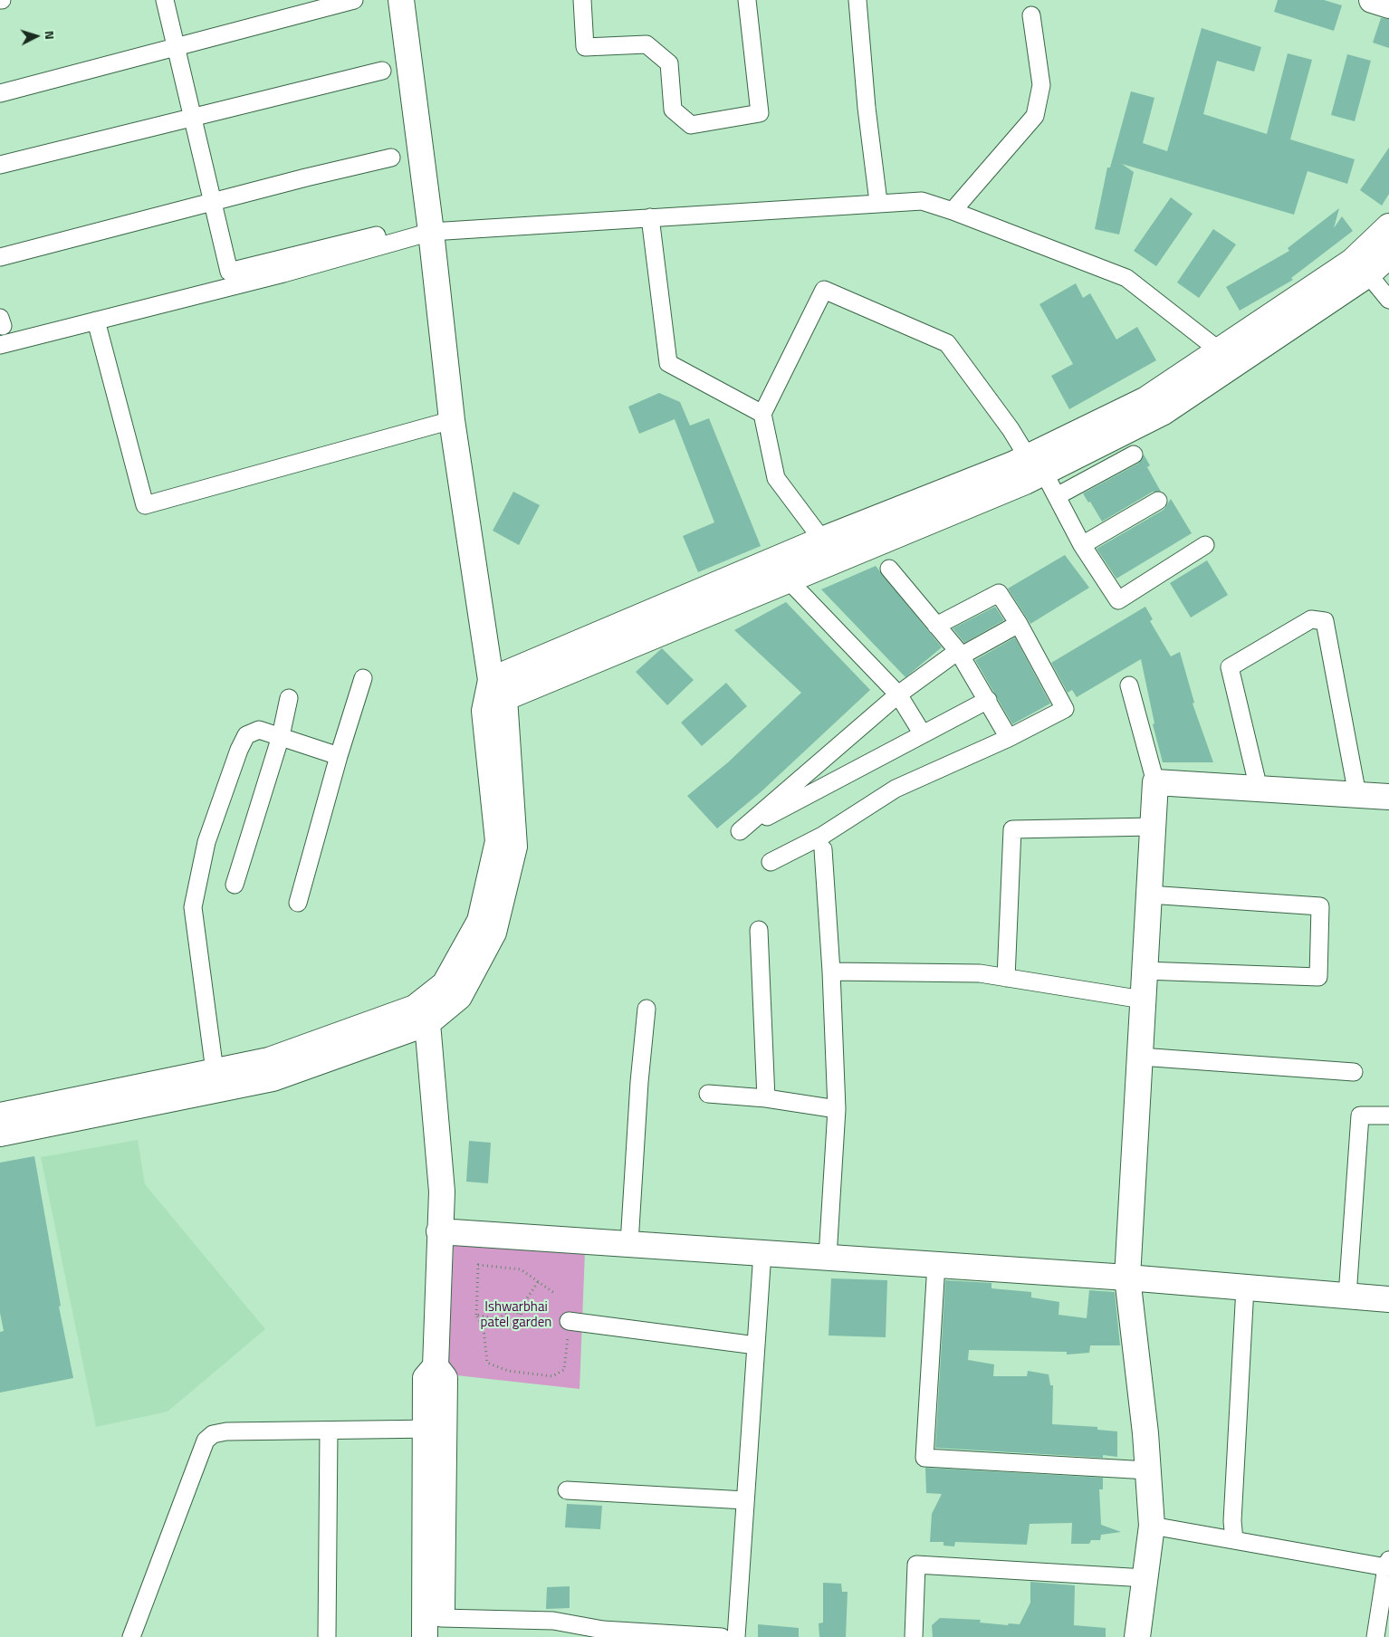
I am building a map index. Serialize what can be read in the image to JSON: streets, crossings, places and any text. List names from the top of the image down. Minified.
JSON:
{"parks":["Ishwarbhai patel garden"],"north":"right"}
